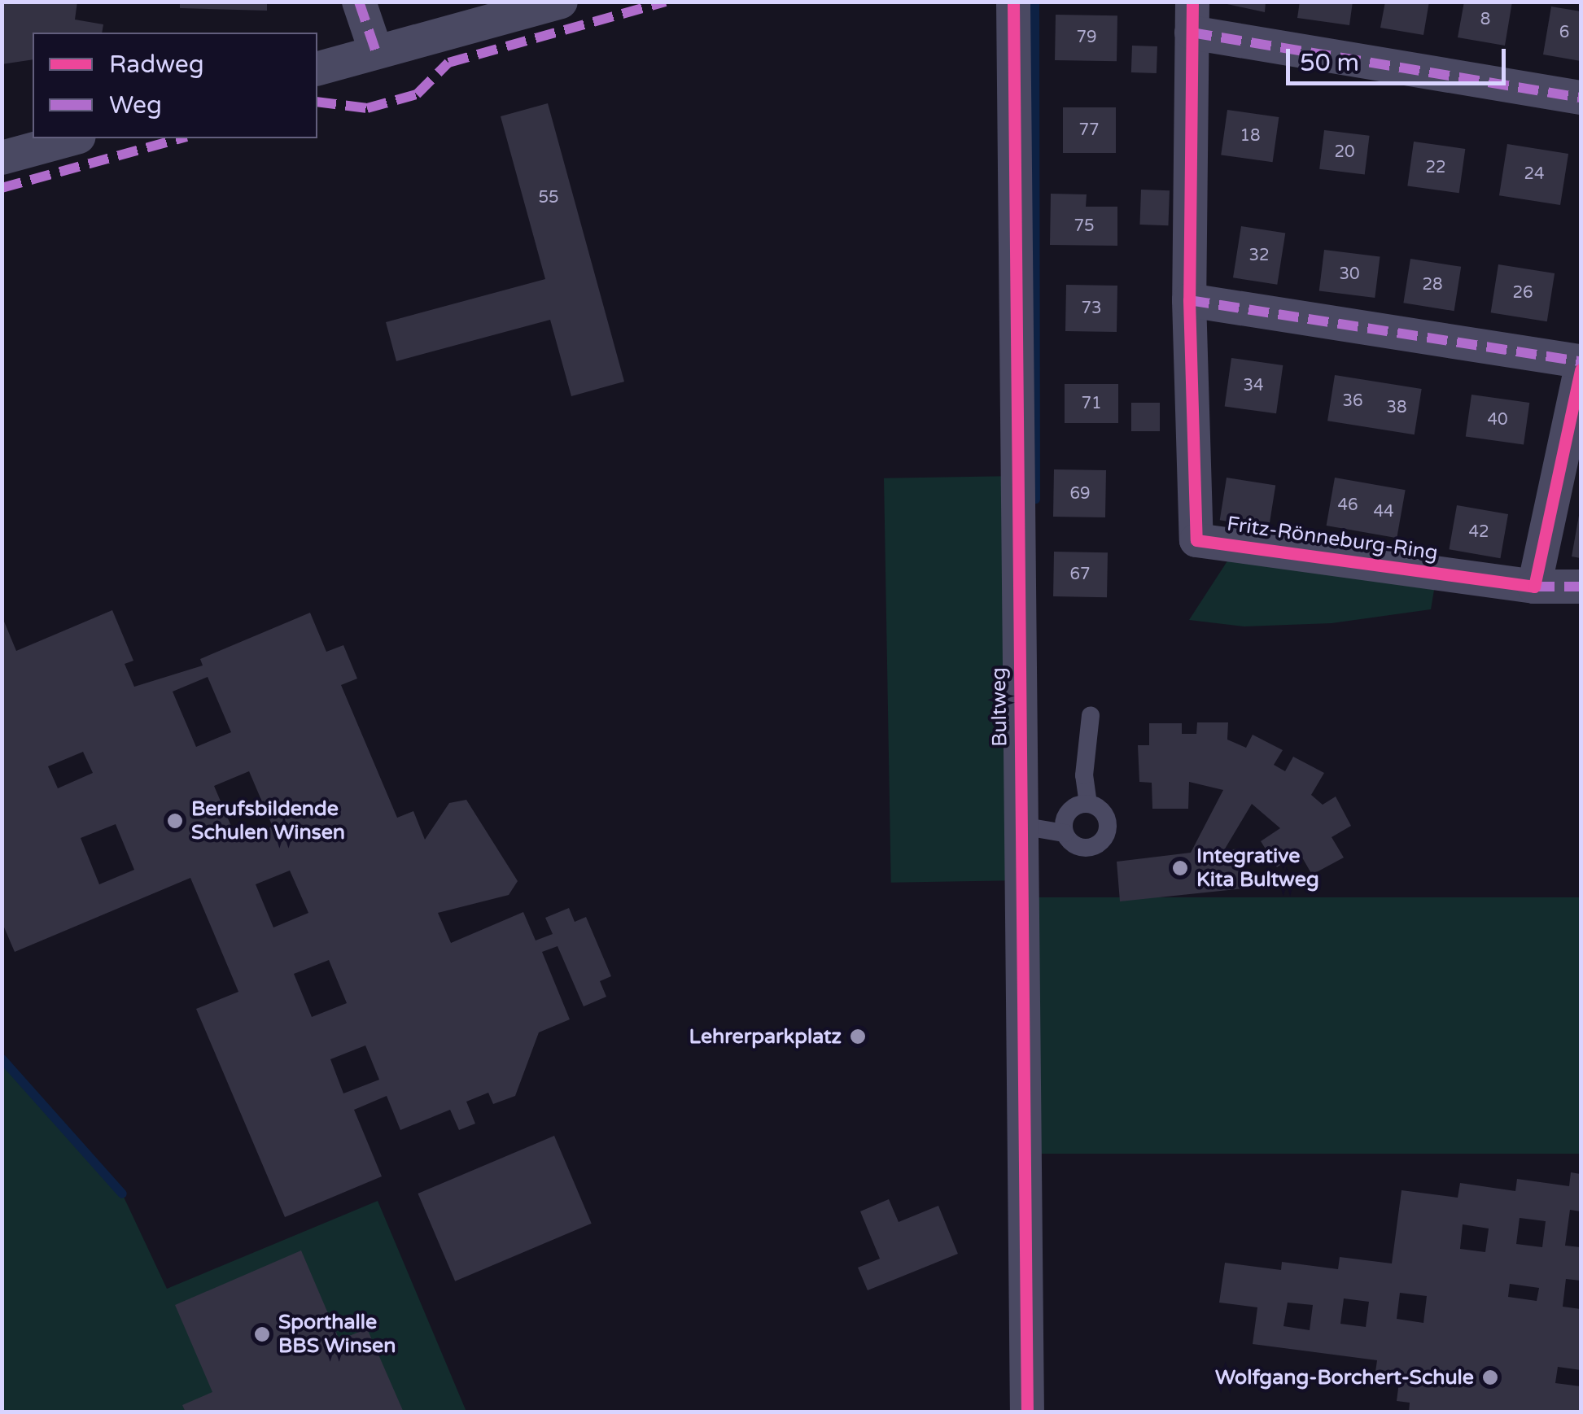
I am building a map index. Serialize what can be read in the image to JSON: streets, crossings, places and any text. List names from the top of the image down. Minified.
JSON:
{"streets":{"street":["Fritz-Rönneburg-Ring","Bultweg"]},"places":["Berufsbildende Schulen Winsen","Integrative Kita Bultweg","Lehrerparkplatz","Sporthalle BBS Winsen","Wolfgang-Borchert-Schule"],"house_numbers":["8","6","79","77","18","20","22","24","55","75","32","30","28","26","73","34","36","71","38","40","69","46","44","42","67"],"legend":["Radweg","Weg"],"scale_bar":"50 m"}
